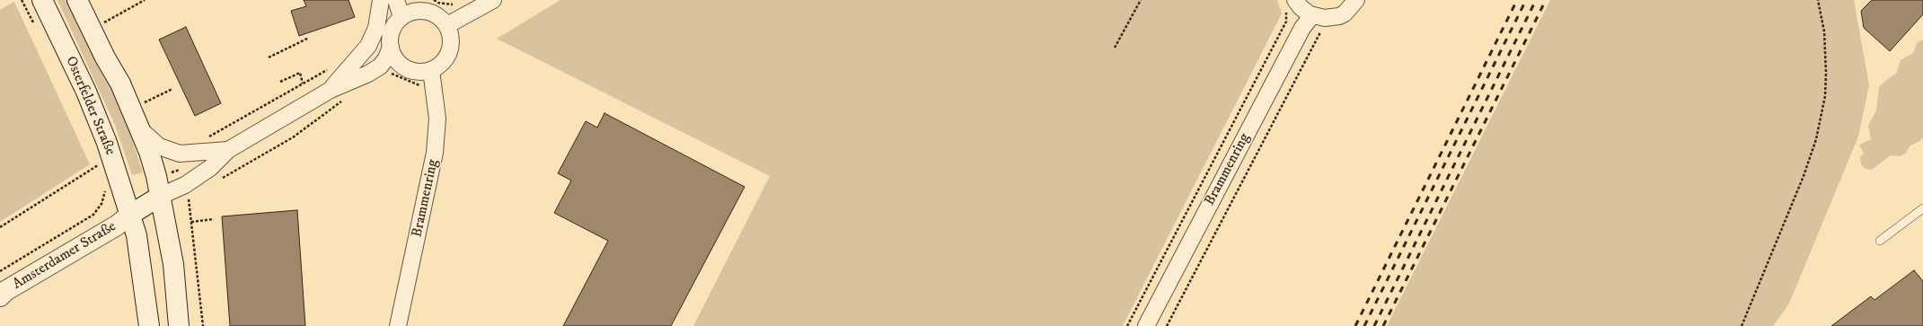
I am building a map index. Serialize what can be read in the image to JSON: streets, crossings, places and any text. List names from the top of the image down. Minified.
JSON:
{"streets":{"main road":["Osterfelder Straße","Amsterdamer Straße"],"street":["Brammenring"]},"crossings":[["Osterfelder Straße","Amsterdamer Straße"]]}
